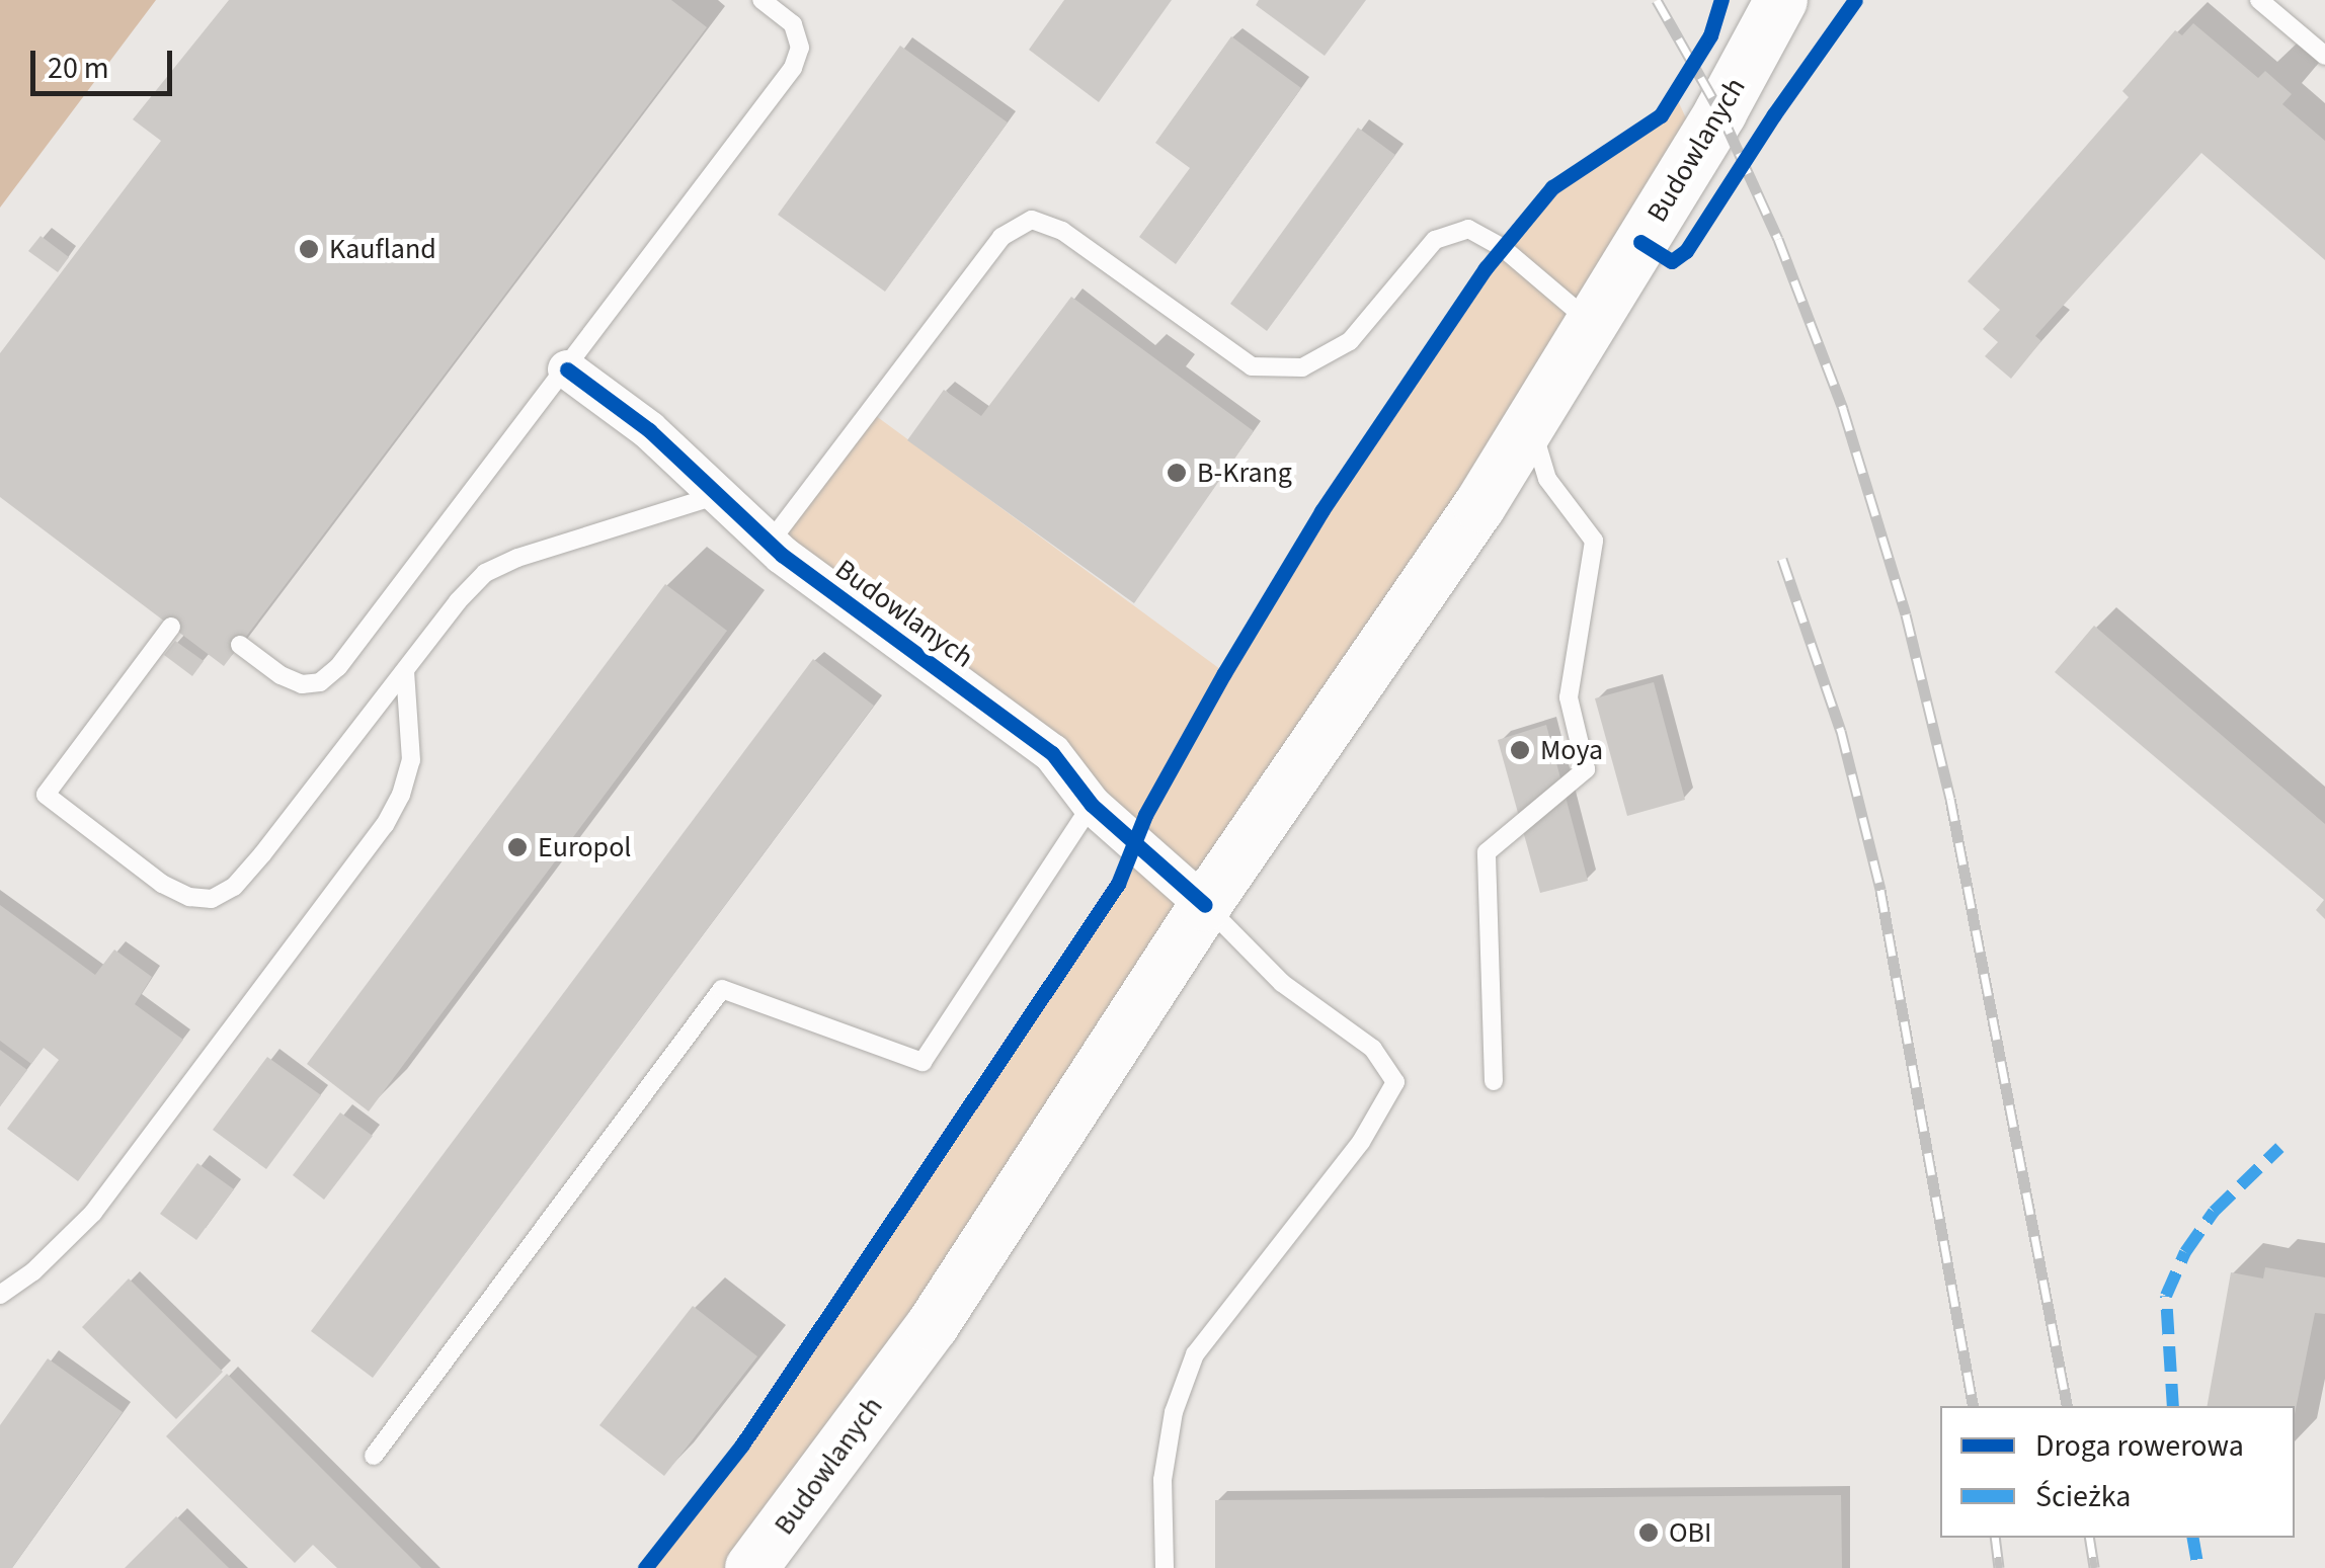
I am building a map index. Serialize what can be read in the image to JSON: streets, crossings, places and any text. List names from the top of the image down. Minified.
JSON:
{"streets":{"main road":["Budowlanych"]},"places":["Kaufland","B-Krang","Moya","Europol","OBI"],"legend":["Droga rowerowa","Ścieżka"],"scale_bar":"20 m"}
